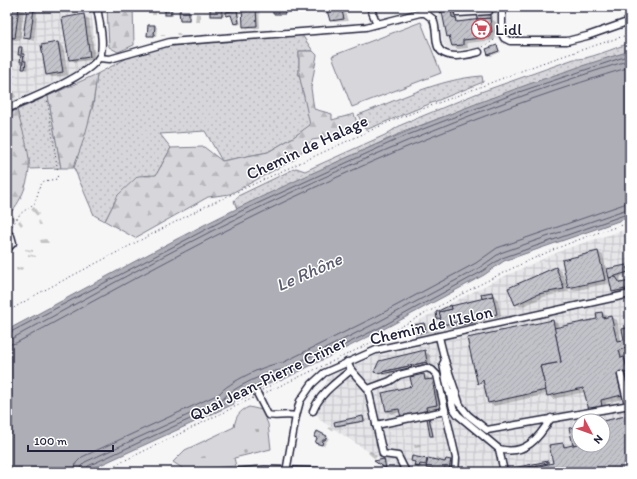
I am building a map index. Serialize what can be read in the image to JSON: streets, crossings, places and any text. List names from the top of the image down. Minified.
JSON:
{"streets":{"street":["Chemin de l'Islon"],"path":["Chemin de Halage","Quai Jean-Pierre Criner"]},"water":["Le Rhône"],"places":{"supermarket":["Lidl"]},"scale_bar":"100 m","north":"bottom right"}
